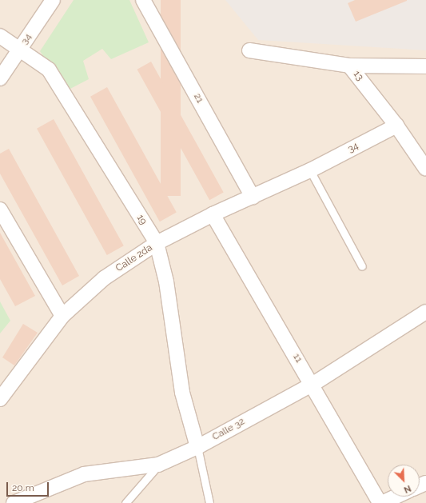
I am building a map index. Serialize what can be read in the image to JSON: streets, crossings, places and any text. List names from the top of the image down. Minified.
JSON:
{"streets":{"street":["34","13","21","19","Calle 2da","11","Calle 32"]},"crossings":[["34","13"],["34","19"],["34","Calle 2da"],["21","Calle 2da"],["19","Calle 2da"],["19","Calle 32"],["Calle 2da","11"],["11","Calle 32"]],"scale_bar":"20 m","north":"bottom right"}
